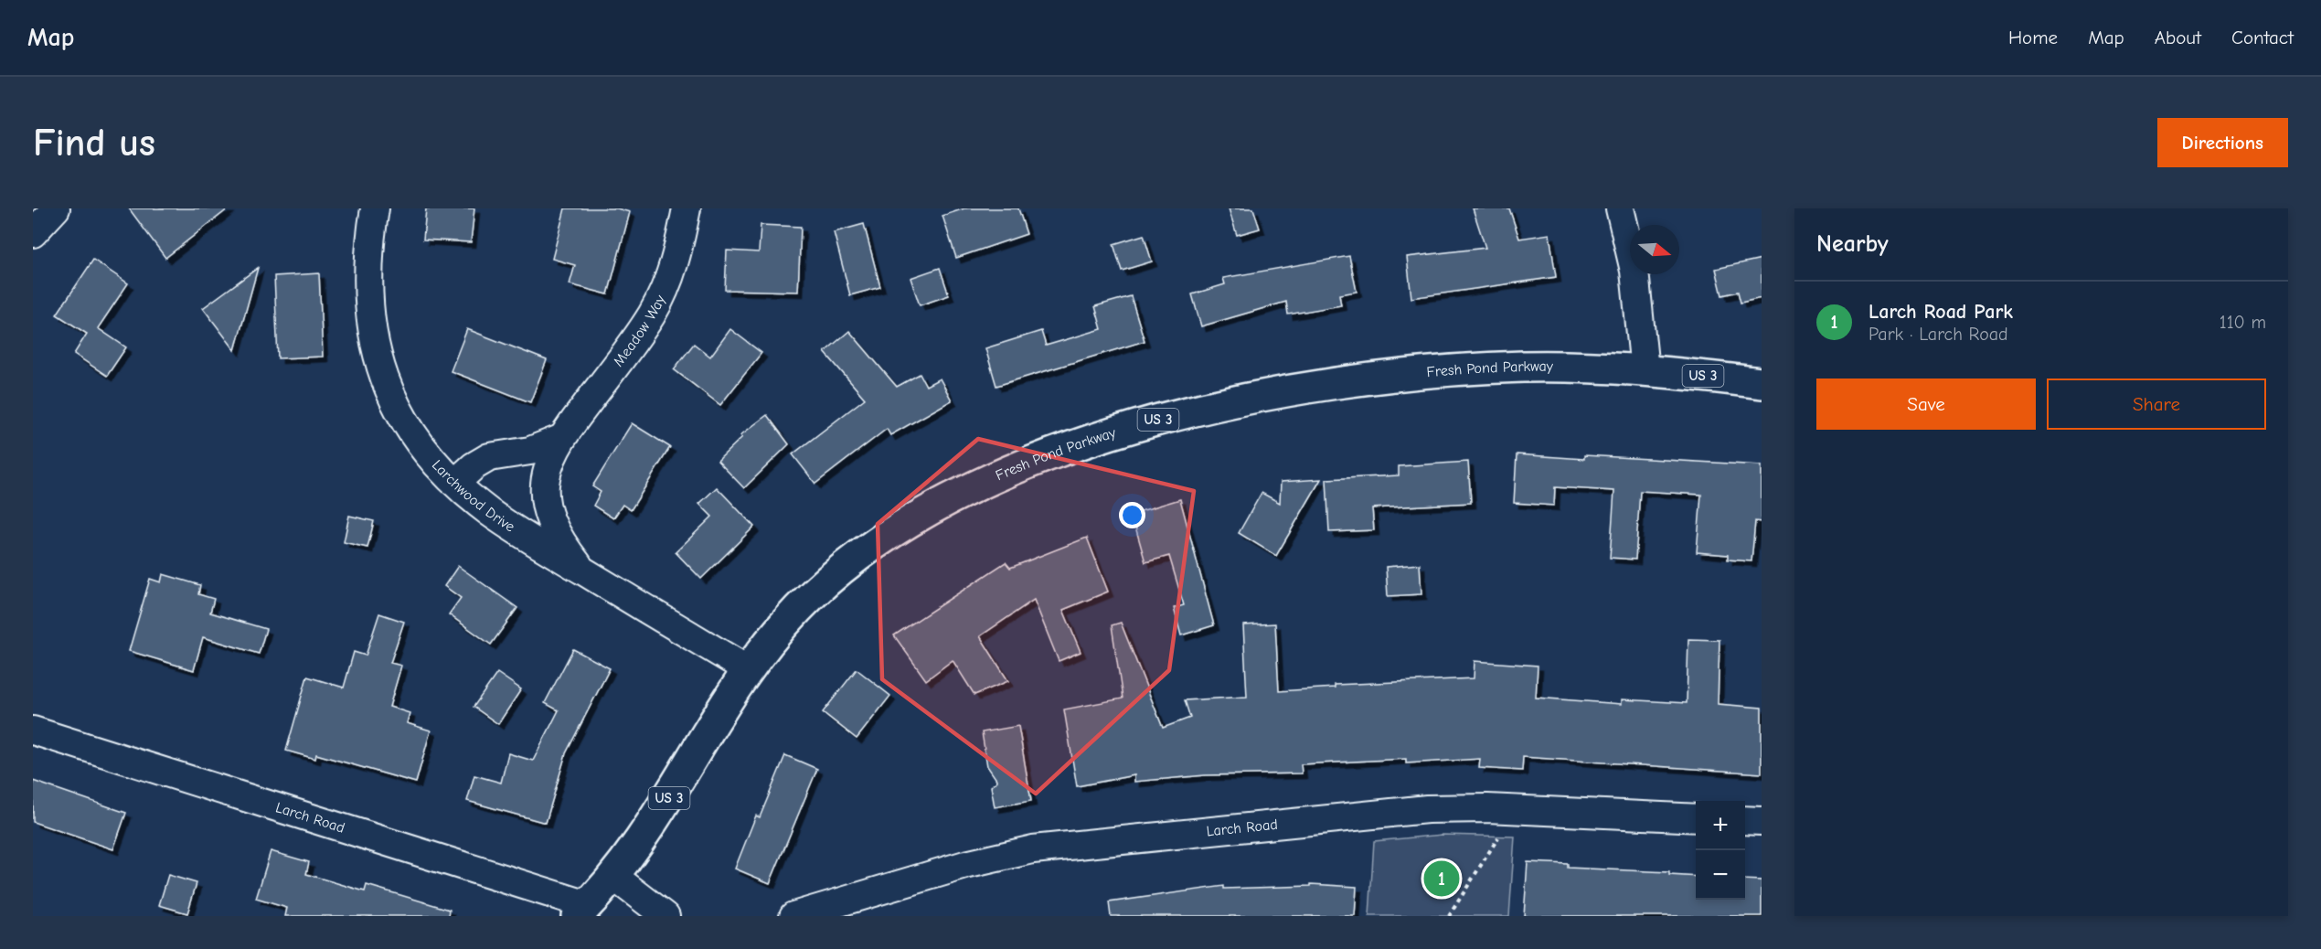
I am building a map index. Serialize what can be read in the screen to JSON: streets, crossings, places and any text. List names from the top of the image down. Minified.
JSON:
{"streets":{"highway":["Fresh Pond Parkway","US 3"],"street":["Meadow Way","Larchwood Drive","Larch Road"]},"crossings":[["Meadow Way","Larchwood Drive"],["Fresh Pond Parkway","Larchwood Drive"],["Fresh Pond Parkway","Larch Road"]],"north":"right","page":{"header":"Map","nav":["Home","Map","About","Contact"],"buttons":["Directions",["Save","Share"]],"title":"Find us","heading":"Nearby","list":[{"mark":"1","name":"Larch Road Park","note":"Park · Larch Road","value":"110 m"}],"map_buttons":["+","−"],"pins":"1"}}
